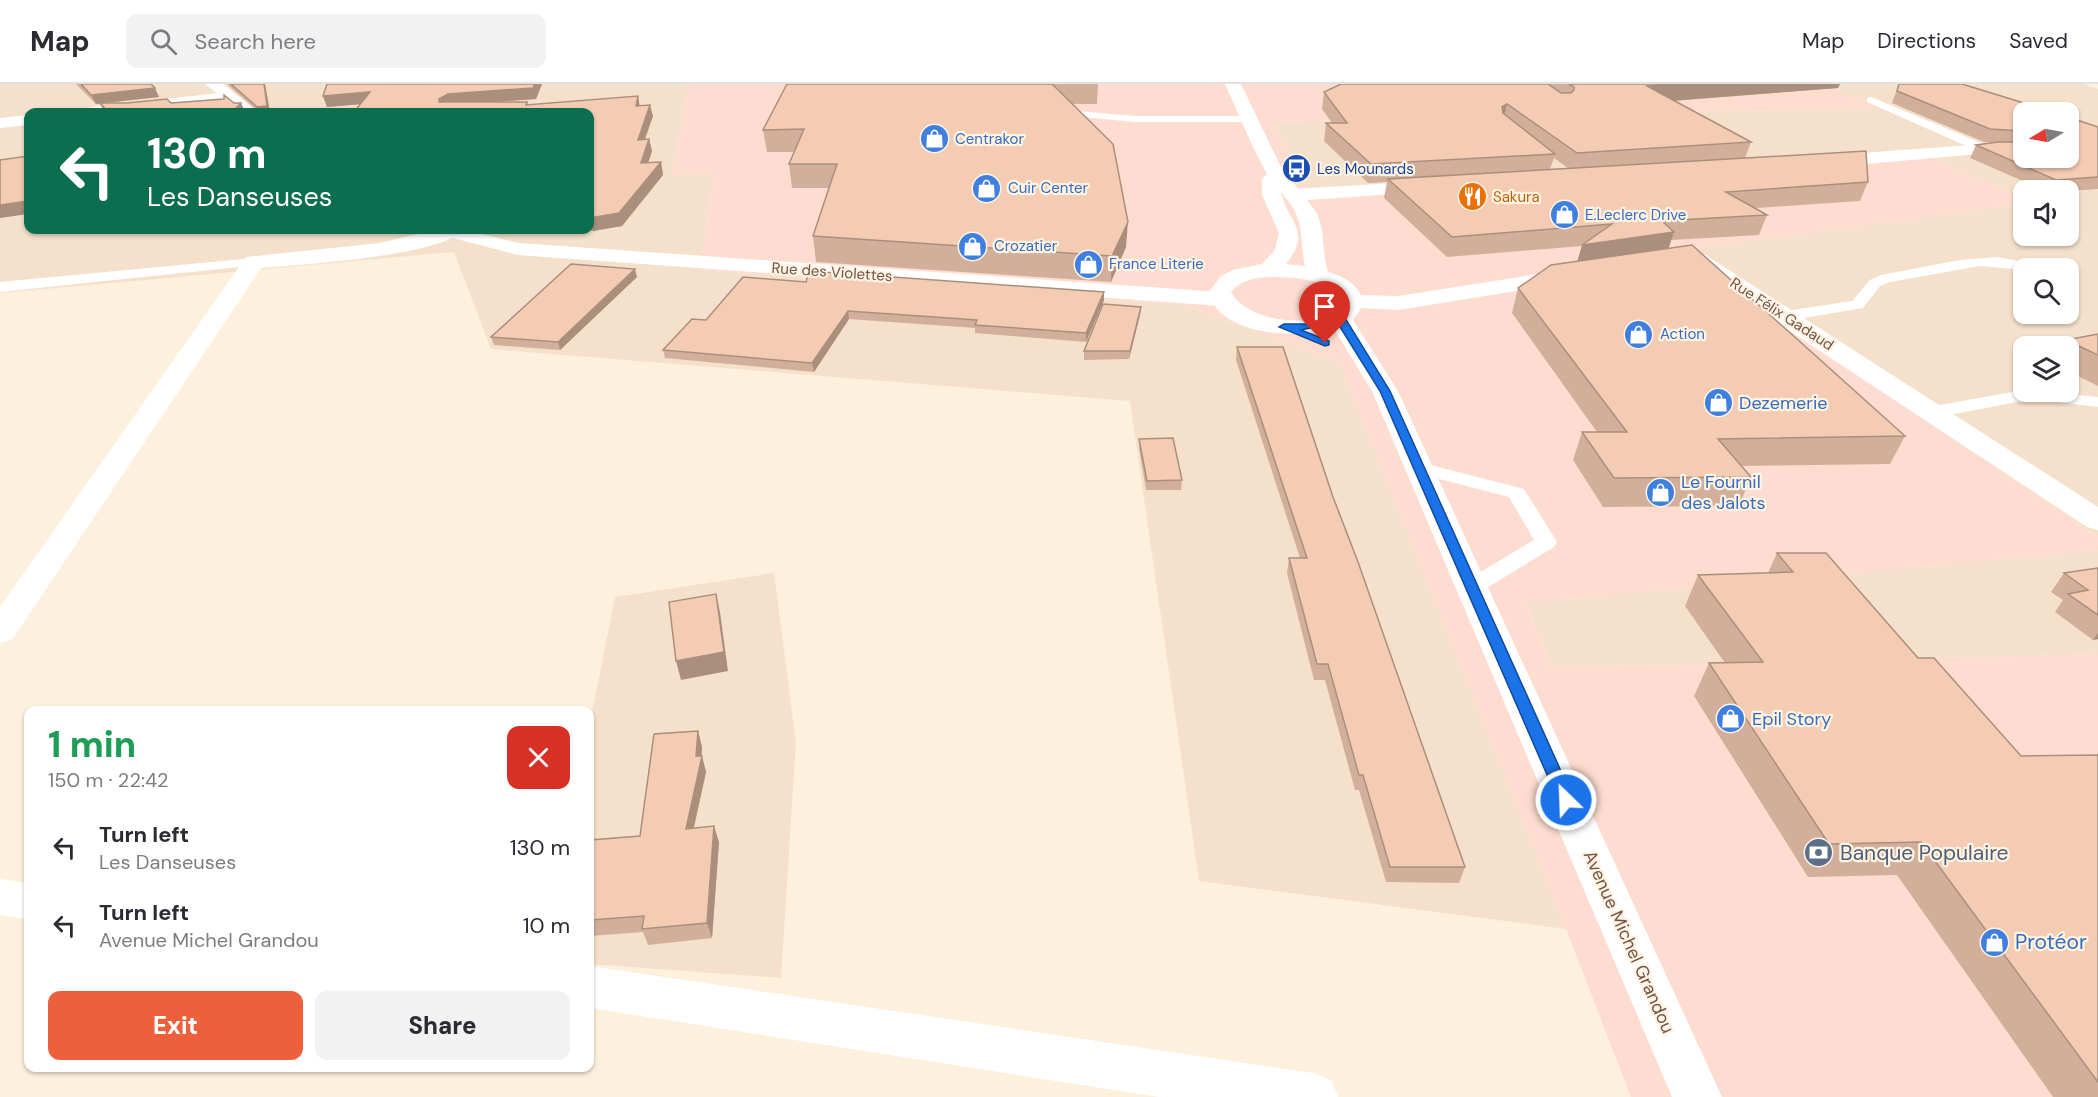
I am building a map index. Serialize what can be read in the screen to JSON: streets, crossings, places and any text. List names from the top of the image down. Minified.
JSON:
{"streets":{"street":["Rue des Violettes","Rue Félix Gadaud","Avenue Michel Grandou"]},"crossings":[["Rue des Violettes","Avenue Michel Grandou"]],"places":{"shop":["Centrakor","Cuir Center","E.Leclerc Drive","Crozatier","France Literie","Action","Dezemerie","Le Fournil des Jalots","Epil Story","Protéor"],"bus stop":["Les Mounards"],"restaurant":["Sakura"],"bank":["Banque Populaire"]},"north":"left","page":{"header":"Map","search":"Search here","nav":["Map","Directions","Saved"],"turn":["130 m","Les Danseuses"],"heading":["1 min","150 m · 22:42"],"list":[{"name":"Turn left","note":"Les Danseuses","value":"130 m"},{"name":"Turn left","note":"Avenue Michel Grandou","value":"10 m"}],"buttons":["Exit","Share"]}}
